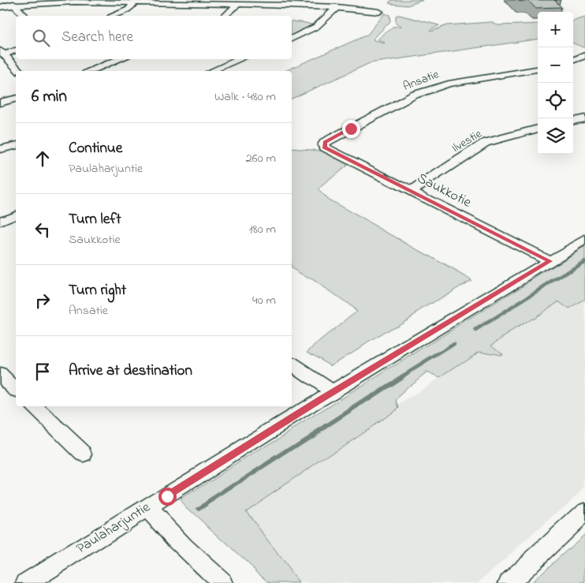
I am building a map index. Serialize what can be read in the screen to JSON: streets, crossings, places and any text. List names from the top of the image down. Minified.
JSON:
{"streets":{"street":["Ansatie","Ilvestie","Saukkotie","Paulaharjuntie"]},"crossings":[["Ansatie","Saukkotie"],["Ilvestie","Saukkotie"],["Saukkotie","Paulaharjuntie"]],"page":{"map_buttons":["+","−"],"search":"Search here","heading":["6 min","Walk · 480 m"],"list":[["Continue","Paulaharjuntie","260 m"],["Turn left","Saukkotie","180 m"],["Turn right","Ansatie","40 m"],"Arrive at destination"]}}
